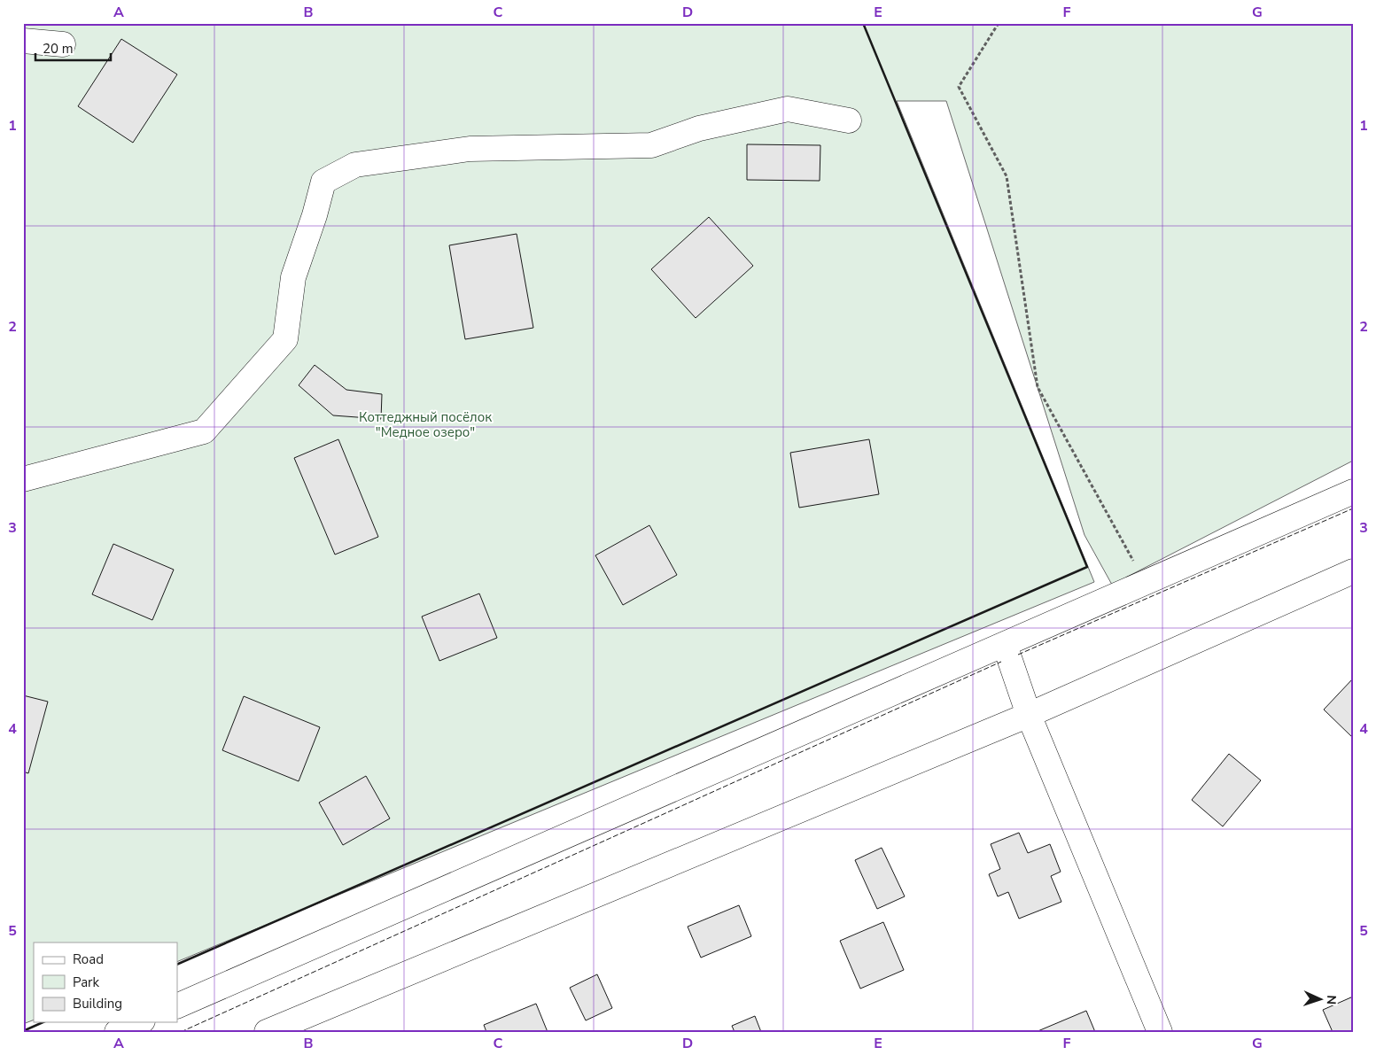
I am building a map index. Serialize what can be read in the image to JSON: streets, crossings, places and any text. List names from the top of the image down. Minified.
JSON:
{"parks":["Коттеджный посёлок \"Медное озеро\""],"legend":["Road","Park","Building"],"scale_bar":"20 m","north":"right","grid":{"columns":["A","B","C","D","E","F","G"],"rows":["1","2","3","4","5"]}}
